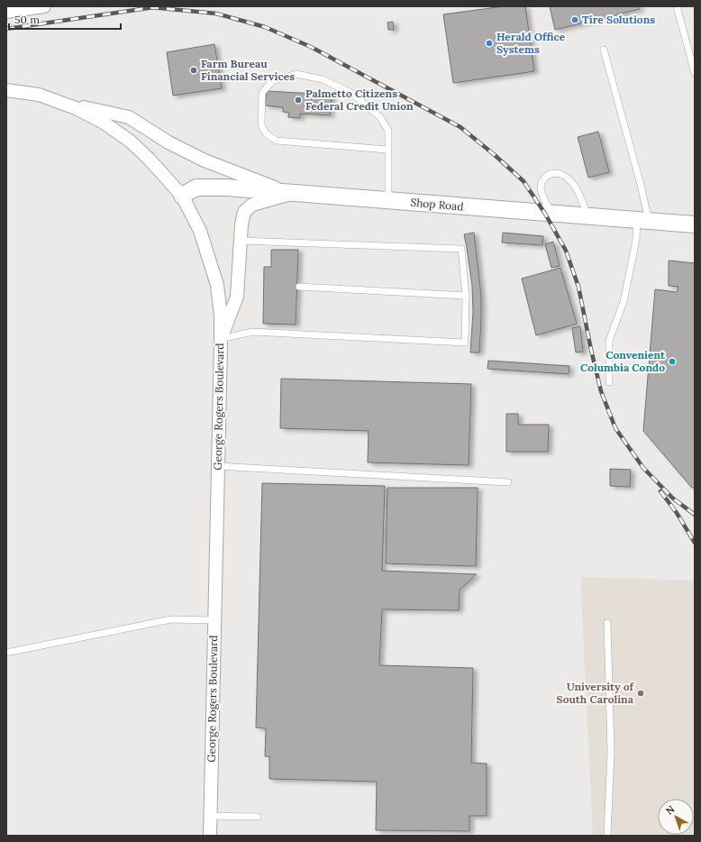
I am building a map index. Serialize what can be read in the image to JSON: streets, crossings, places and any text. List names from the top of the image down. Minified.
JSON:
{"streets":{"street":["Shop Road","George Rogers Boulevard"]},"crossings":[["Shop Road","George Rogers Boulevard"]],"places":["Tire Solutions","Herald Office Systems","Farm Bureau Financial Services","Palmetto Citizens Federal Credit Union","Convenient Columbia Condo","University of South Carolina"],"scale_bar":"50 m","north":"top left"}
